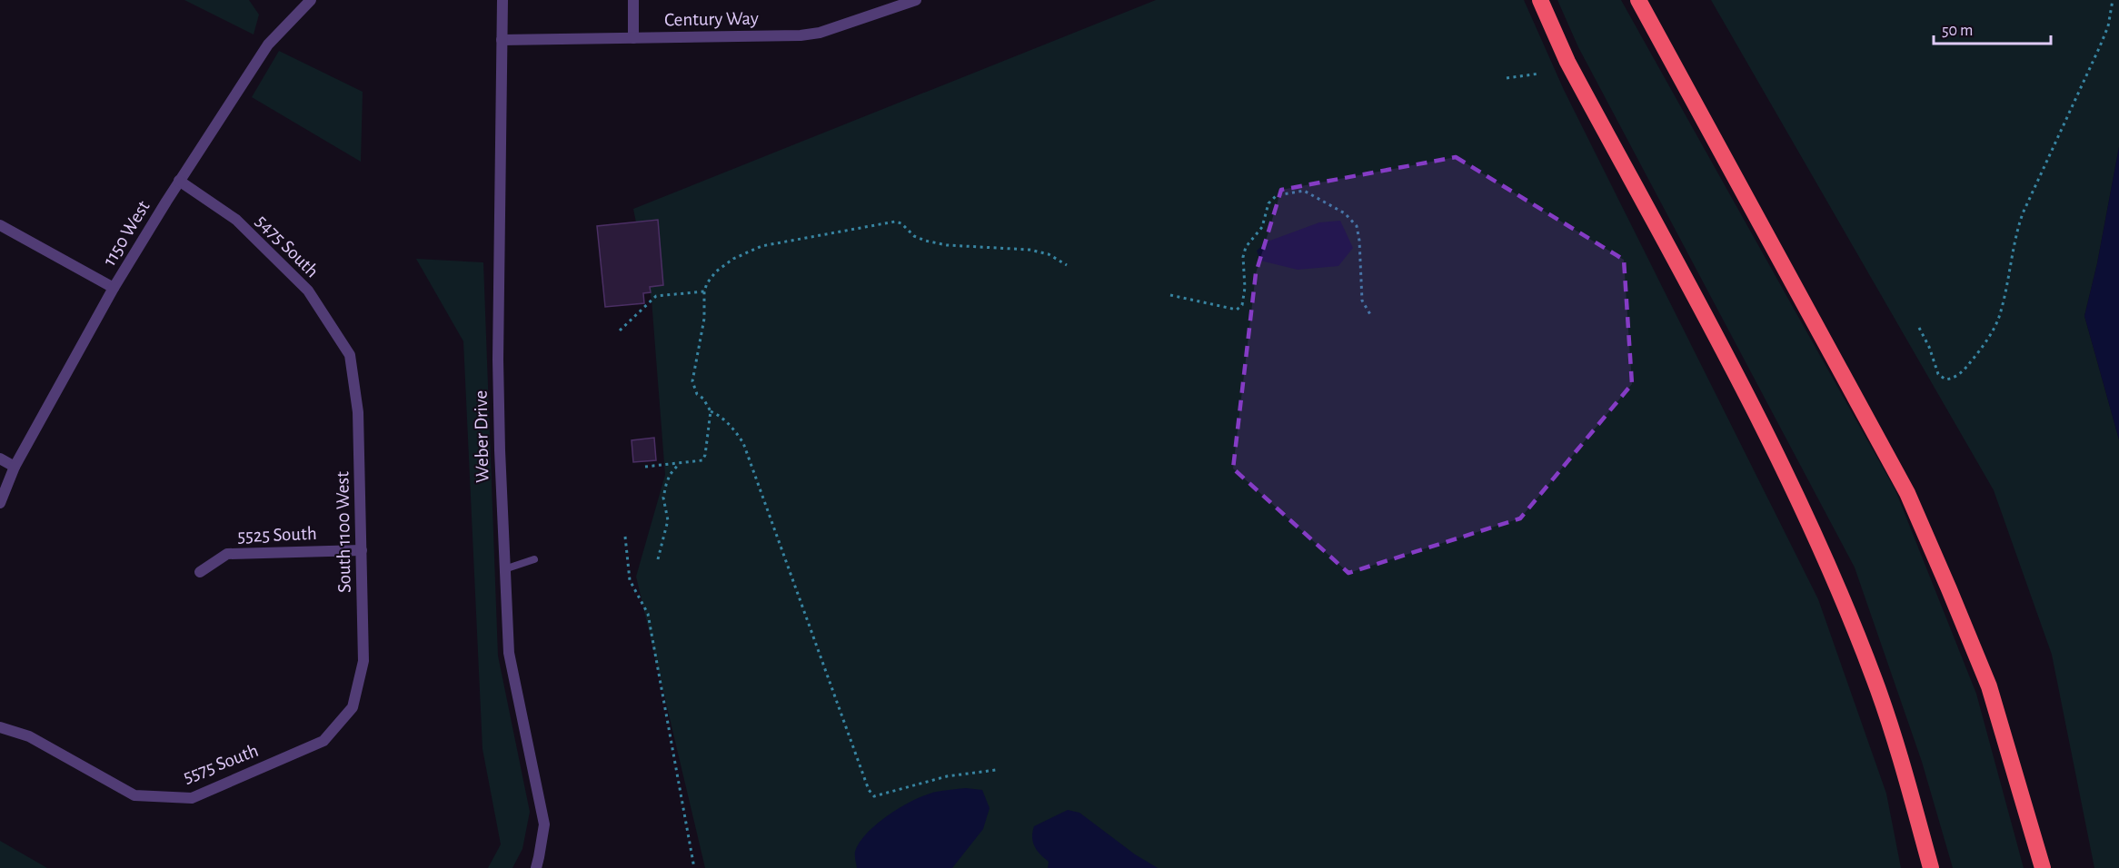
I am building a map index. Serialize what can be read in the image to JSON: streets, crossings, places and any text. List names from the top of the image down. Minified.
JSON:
{"streets":{"street":["Century Way","1150 West","5475 South","Weber Drive","South 1100 West","5525 South","5575 South"]},"crossings":[["Century Way","Weber Drive"],["1150 West","5475 South"],["5475 South","South 1100 West"],["South 1100 West","5525 South"],["South 1100 West","5575 South"]],"scale_bar":"50 m"}
